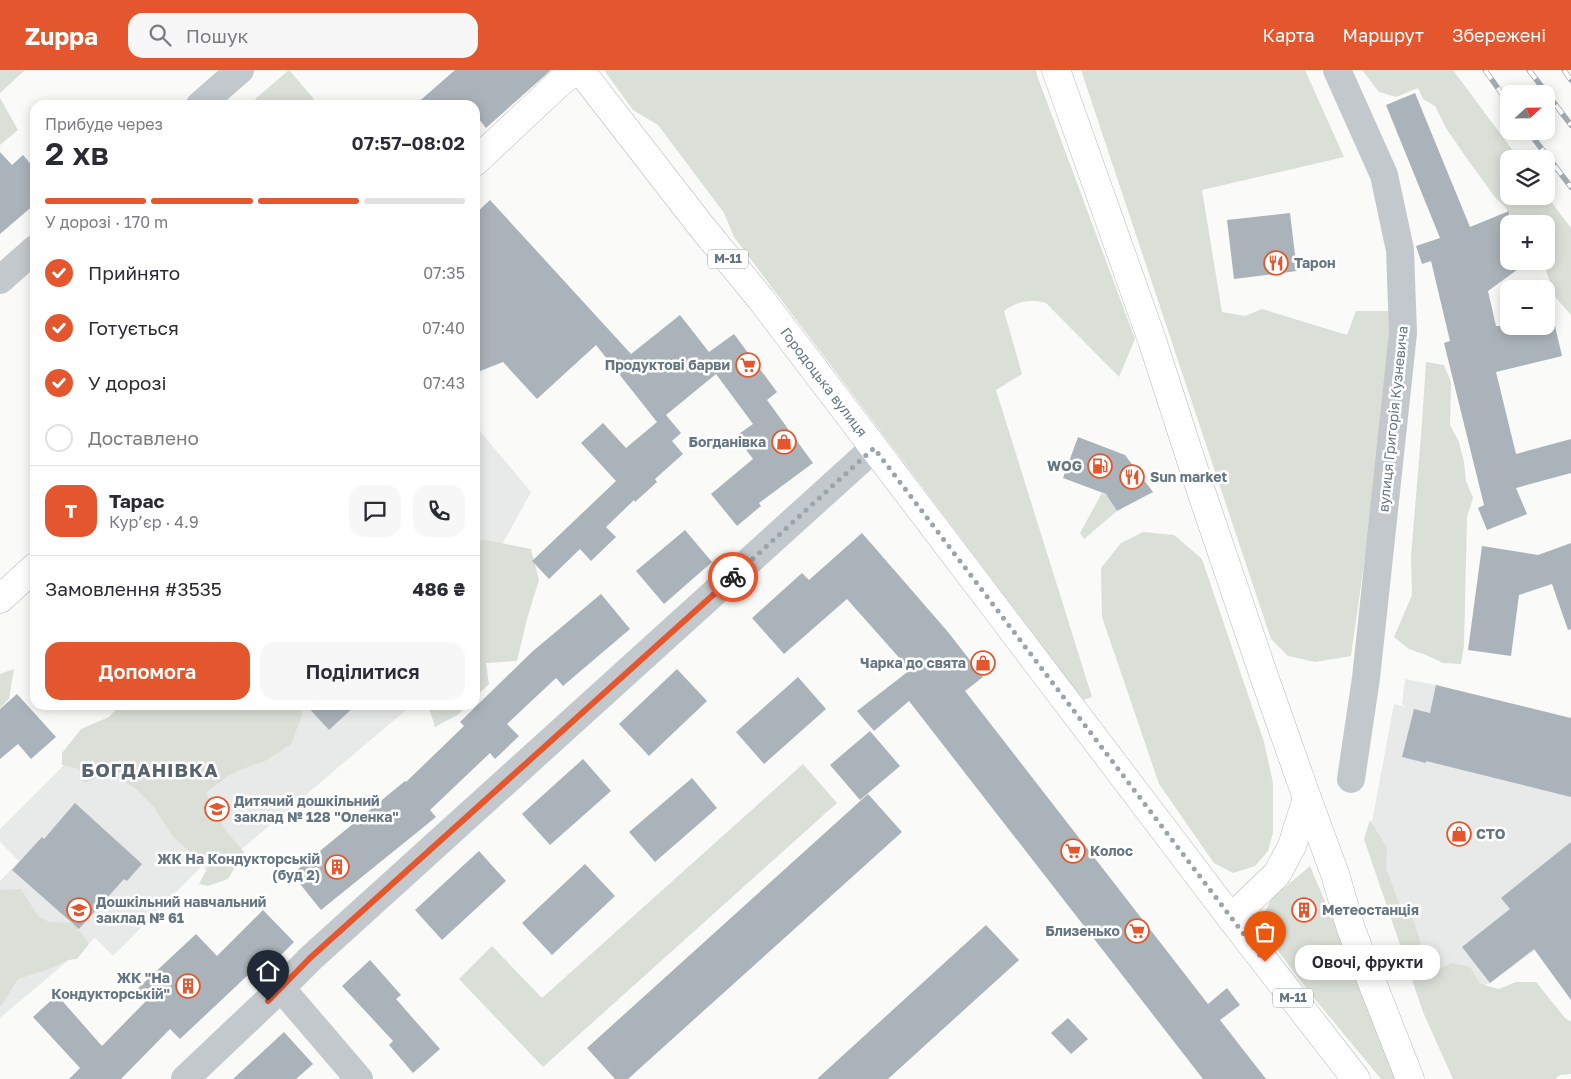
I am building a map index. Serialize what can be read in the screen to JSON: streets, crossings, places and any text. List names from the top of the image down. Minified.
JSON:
{"streets":{"main road":["М-11","Городоцька вулиця"],"street":["вулиця Григорія Кузневича"]},"districts":["БОГДАНІВКА"],"places":{"restaurant":["Тарон","Sun market"],"supermarket":["Продуктові барви","Колос","Близенько"],"shop":["Богданівка","Чарка до свята","СТО"],"fuel station":["WOG"],"school or university":["Дитячий дошкільний заклад № 128 \"Оленка\"","Дошкільний навчальний заклад № 61"],"building":["ЖК На Кондукторській (буд 2)","Метеостанція","ЖК \"На Кондукторській\""],"other":["Овочі, фрукти"]},"north":"right","page":{"header":"Zuppa","search":"Пошук","nav":["Карта","Маршрут","Збережені"],"map_buttons":["+","−"],"heading":["2 хв","Прибуде через","07:57–08:02"],"panel":["Тарас","Кур’єр · 4.9","Замовлення #3535","486 ₴"],"bar":"У дорозі · 170 m","list":[["Прийнято","07:35"],["Готується","07:40"],["У дорозі","07:43"],"Доставлено"],"round":"Т","buttons":["Допомога","Поділитися"],"bubble":"Овочі, фрукти"}}
